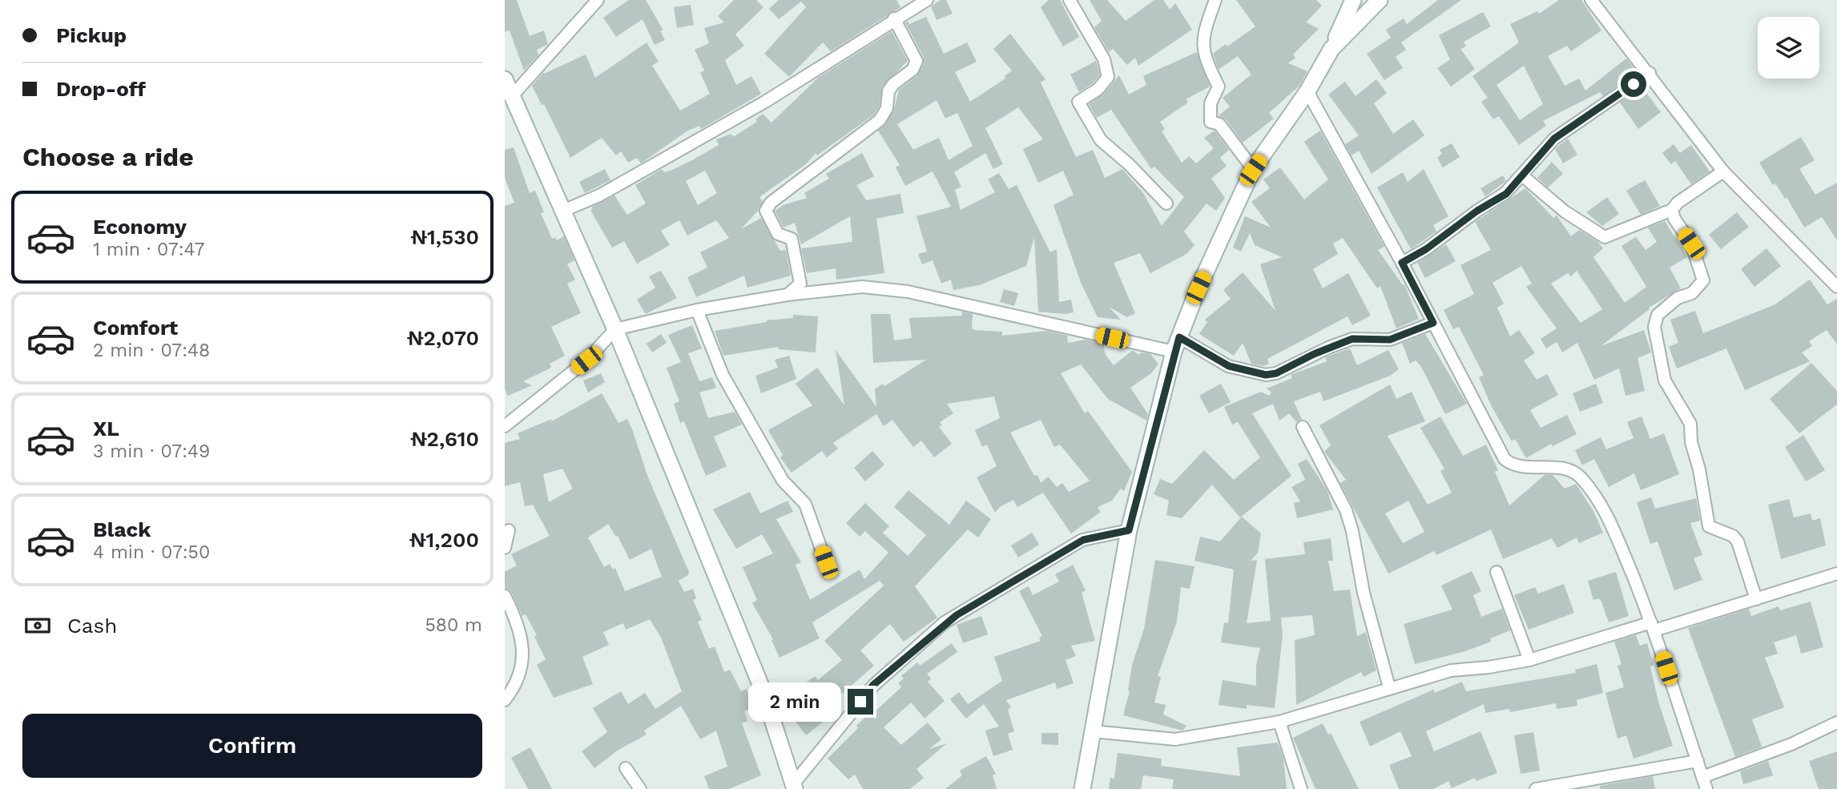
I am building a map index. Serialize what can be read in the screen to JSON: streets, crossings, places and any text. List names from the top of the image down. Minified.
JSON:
{"page":{"banner":["Pickup","Drop-off"],"heading":"Choose a ride","list":[{"name":"Economy","note":"1 min · 07:47","value":"₦1,530"},{"name":"Comfort","note":"2 min · 07:48","value":"₦2,070"},{"name":"XL","note":"3 min · 07:49","value":"₦2,610"},{"name":"Black","note":"4 min · 07:50","value":"₦1,200"}],"pay":["Cash","580 m"],"bubble":"2 min","buttons":"Confirm"}}
